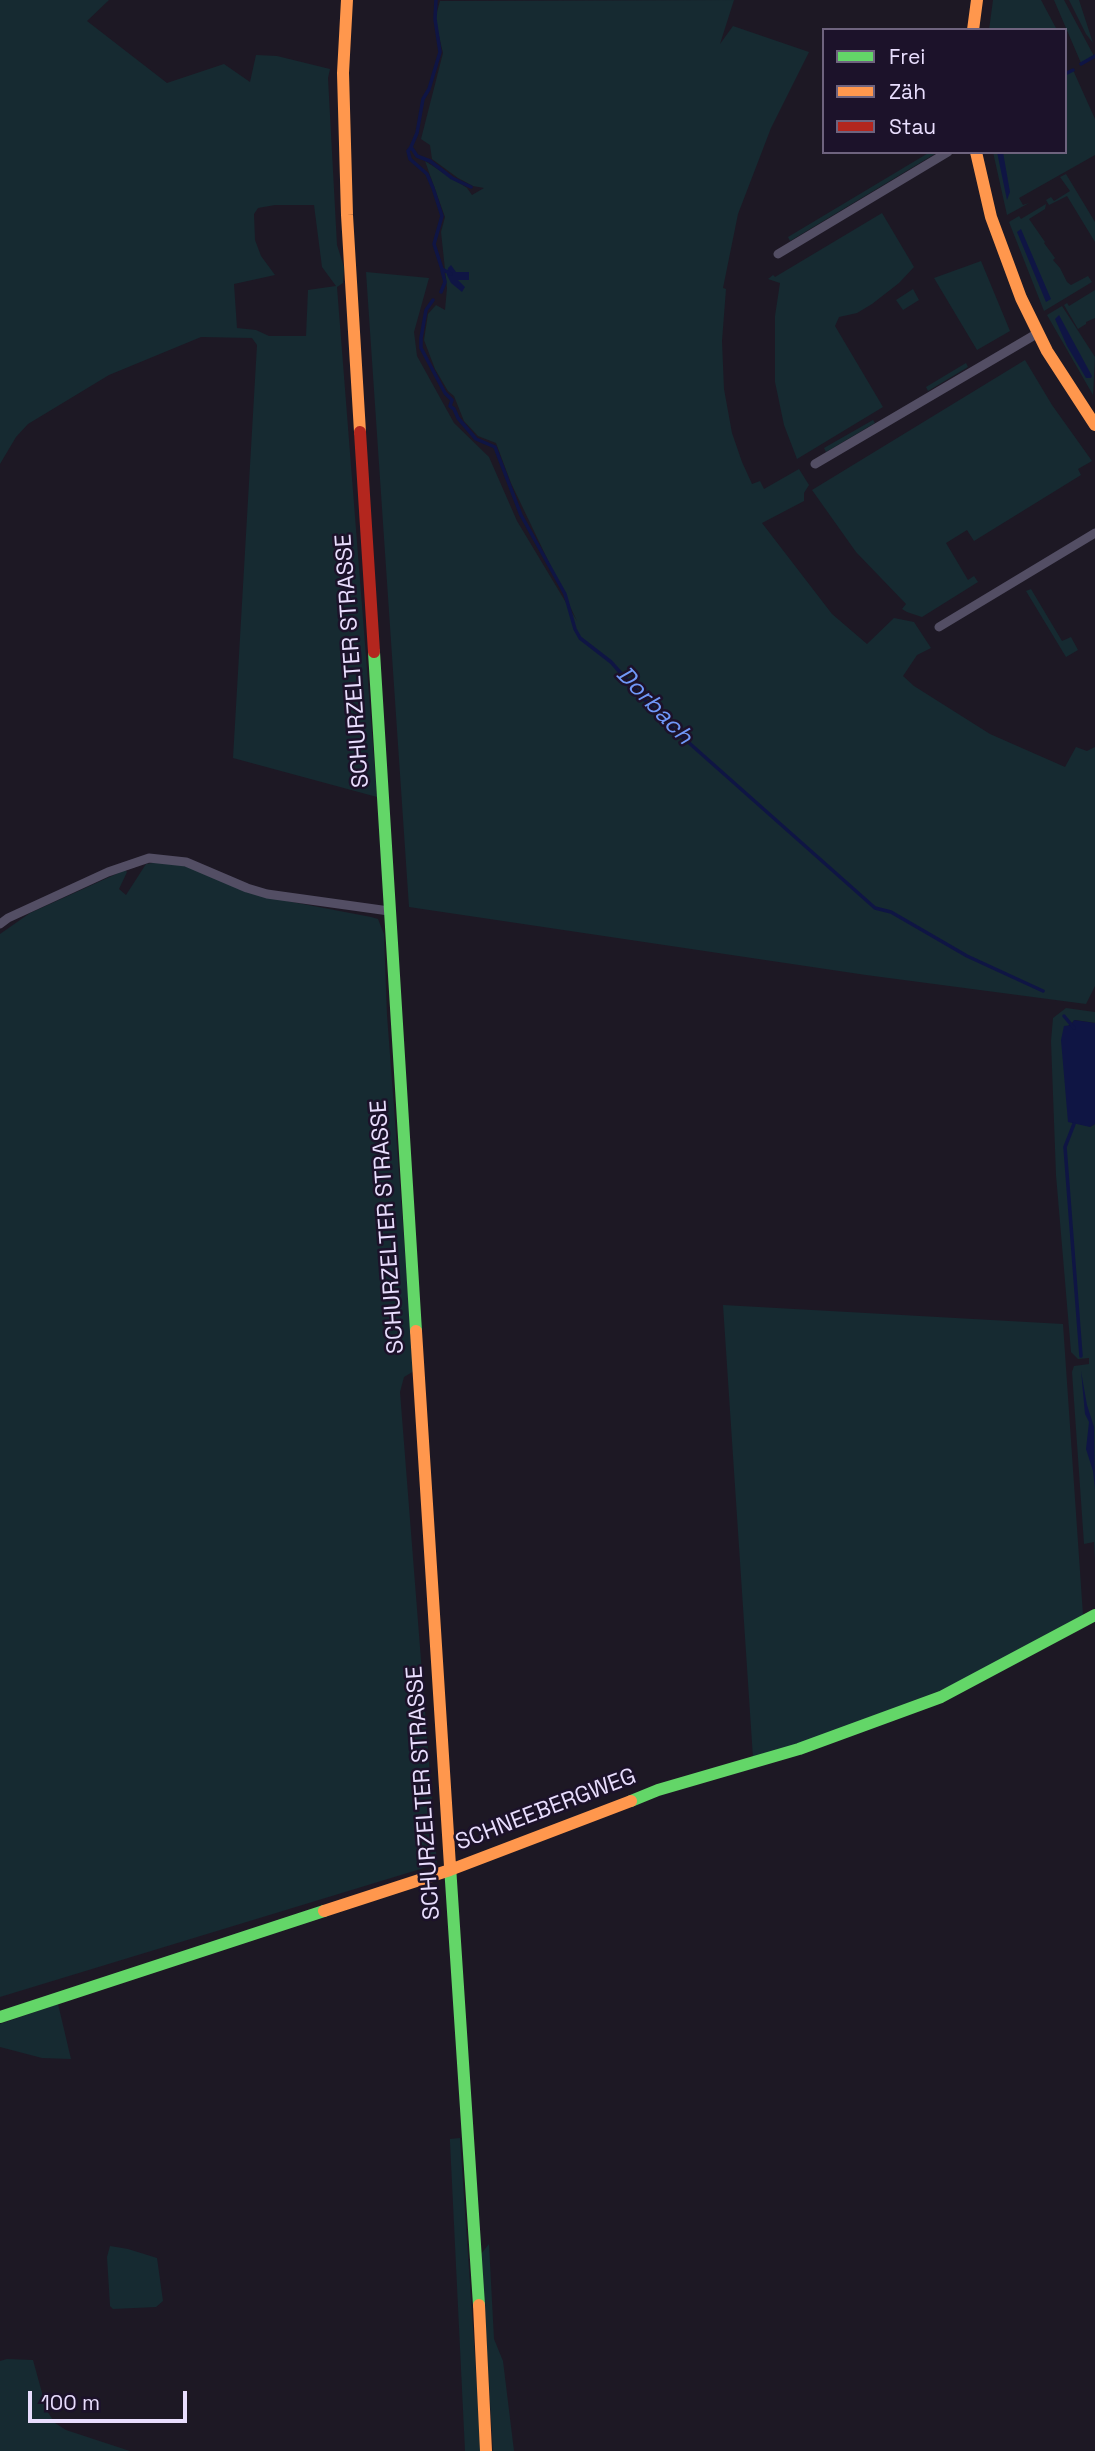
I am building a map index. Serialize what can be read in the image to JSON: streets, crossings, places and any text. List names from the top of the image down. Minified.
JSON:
{"streets":{"street":["SCHURZELTER STRASSE","SCHNEEBERGWEG"]},"crossings":[["SCHURZELTER STRASSE","SCHNEEBERGWEG"]],"water":["Dorbach"],"legend":["Frei","Zäh","Stau"],"scale_bar":"100 m"}
